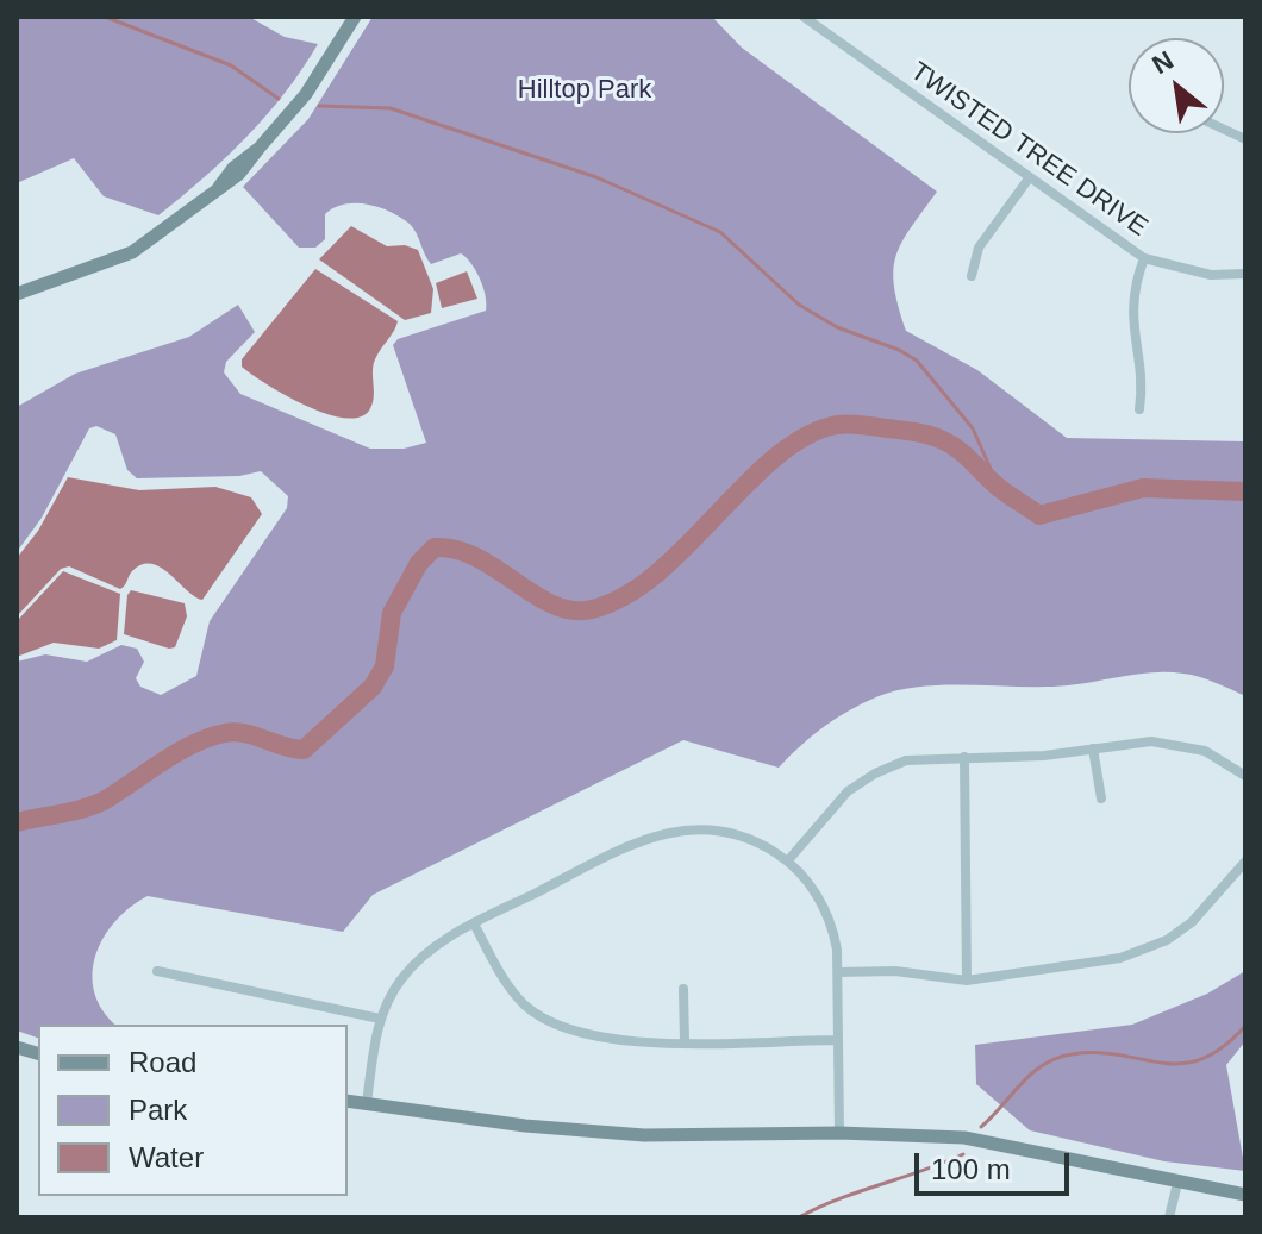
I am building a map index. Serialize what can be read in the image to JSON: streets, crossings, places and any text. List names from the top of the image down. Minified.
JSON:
{"streets":{"street":["TWISTED TREE DRIVE"]},"parks":["Hilltop Park"],"legend":["Road","Park","Water"],"scale_bar":"100 m","north":"top left"}
